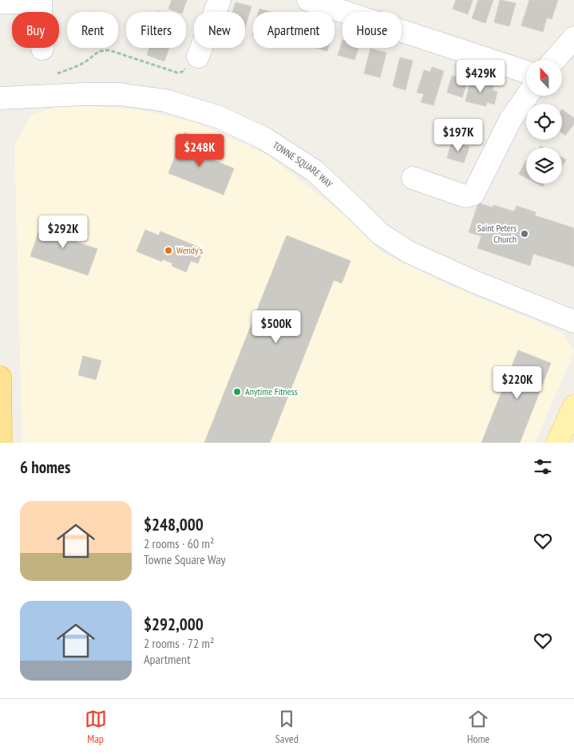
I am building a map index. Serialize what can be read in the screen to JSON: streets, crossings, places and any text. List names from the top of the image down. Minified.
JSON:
{"streets":{"street":["TOWNE SQUARE WAY"]},"places":["Saint Peters Church","Wendy's","Anytime Fitness"],"north":"top","page":{"chip":["Buy","Rent","Filters","New","Apartment","House"],"price":["$429K","$197K","$248K","$292K","$500K","$220K"],"heading":"6 homes","list":[{"name":"$248,000","note":"2 rooms · 60 m² · Towne Square Way"},{"name":"$292,000","note":"2 rooms · 72 m² · Apartment"}],"tabs":["Map","Saved","Home"]}}
